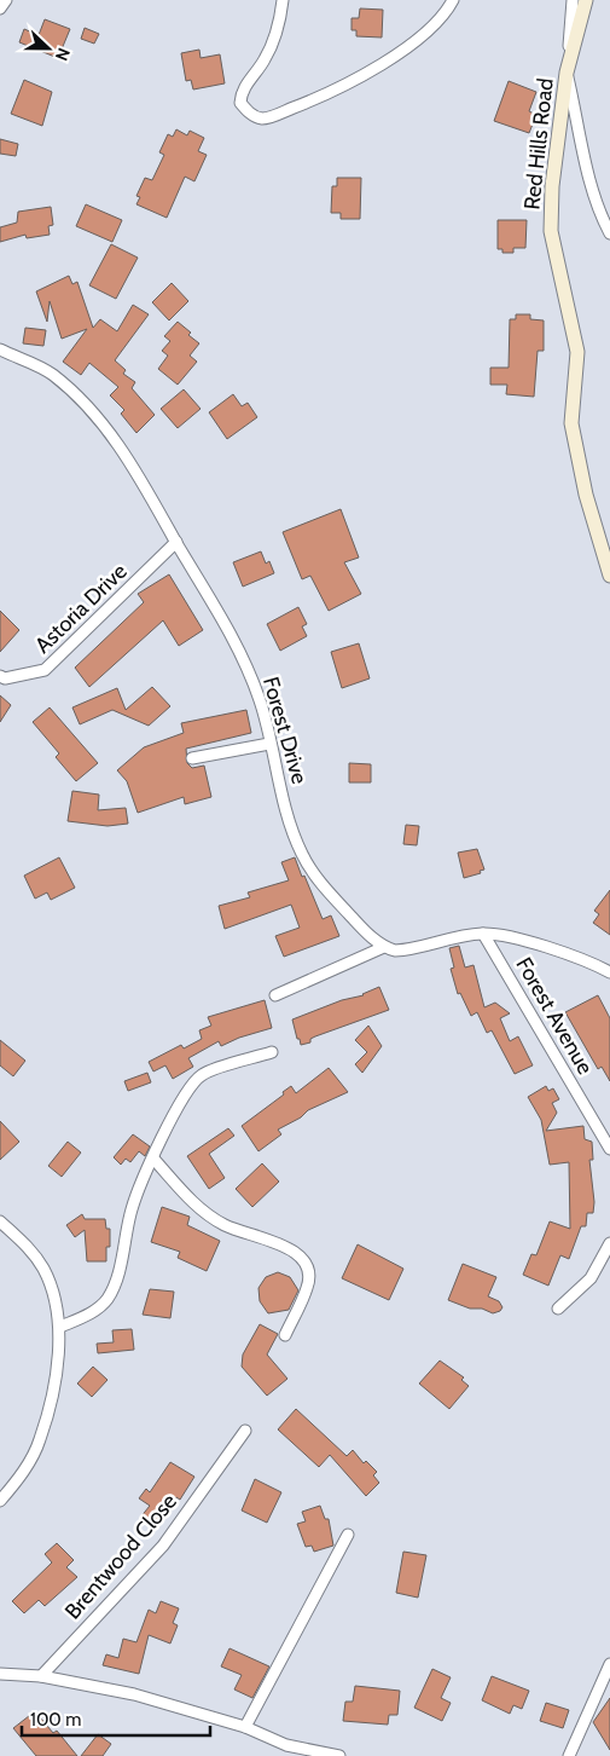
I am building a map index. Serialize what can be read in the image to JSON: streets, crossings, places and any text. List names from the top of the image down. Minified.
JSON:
{"streets":{"main road":["Red Hills Road"],"street":["Astoria Drive","Forest Drive","Forest Avenue","Brentwood Close"]},"crossings":[["Astoria Drive","Forest Drive"]],"scale_bar":"100 m","north":"right"}
